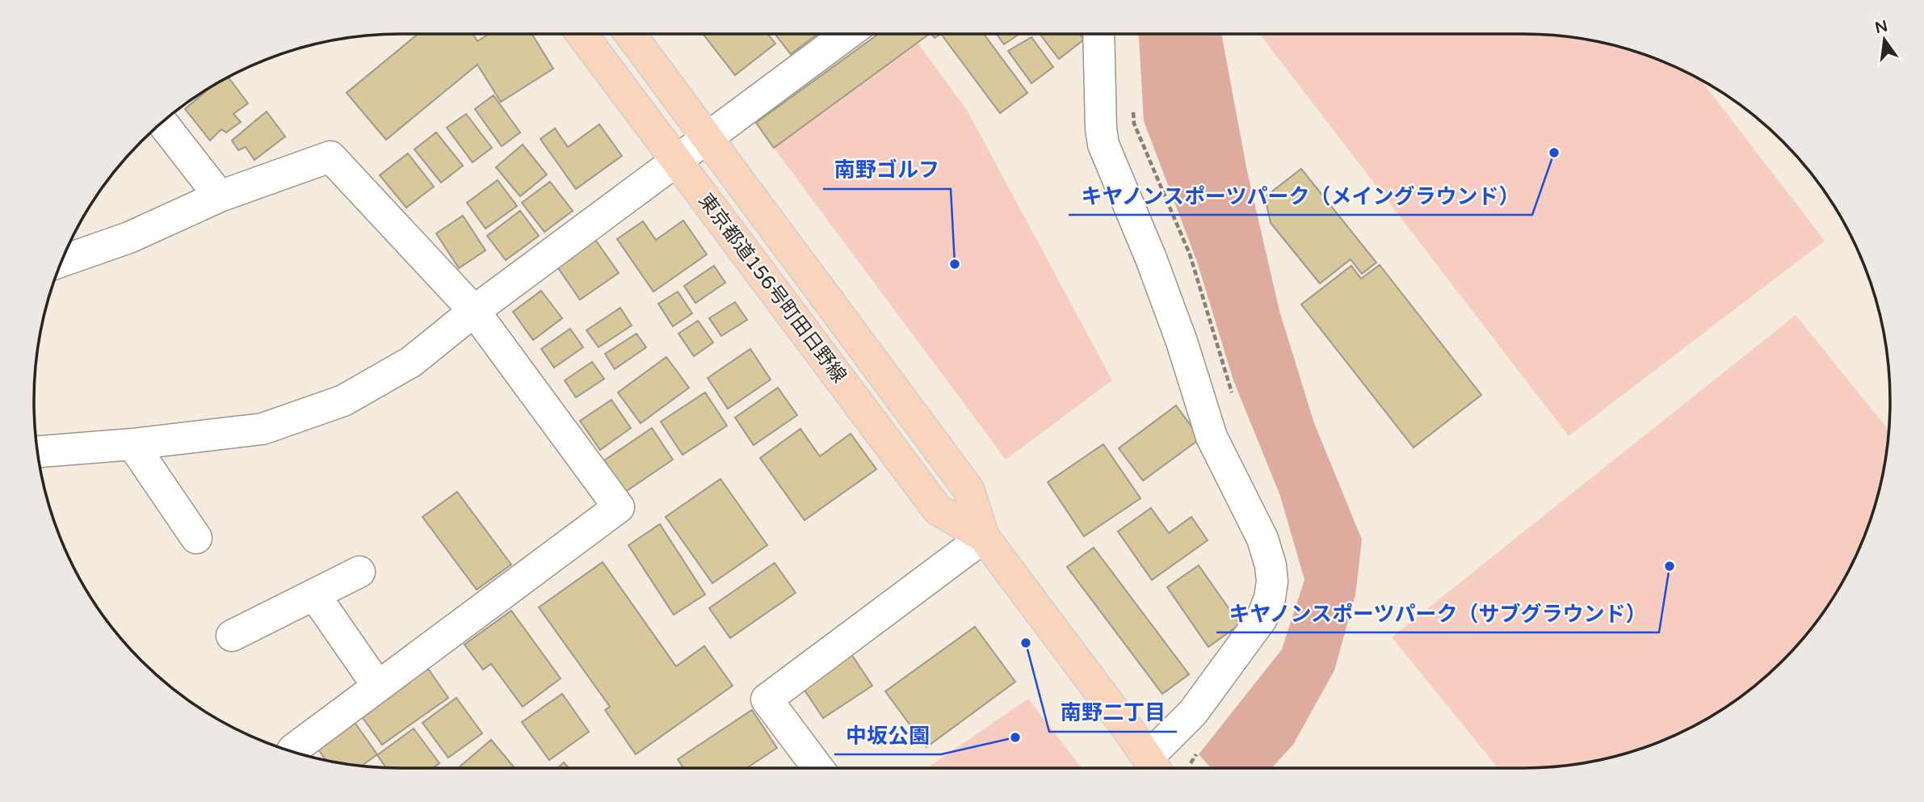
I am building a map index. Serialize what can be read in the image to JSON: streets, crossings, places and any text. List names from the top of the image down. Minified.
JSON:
{"streets":{"main road":["東京都道156号町田日野線"]},"places":["キヤノンスポーツパーク（メイングラウンド）","南野ゴルフ","キヤノンスポーツパーク（サブグラウンド）","南野二丁目","中坂公園"],"north":"top"}
